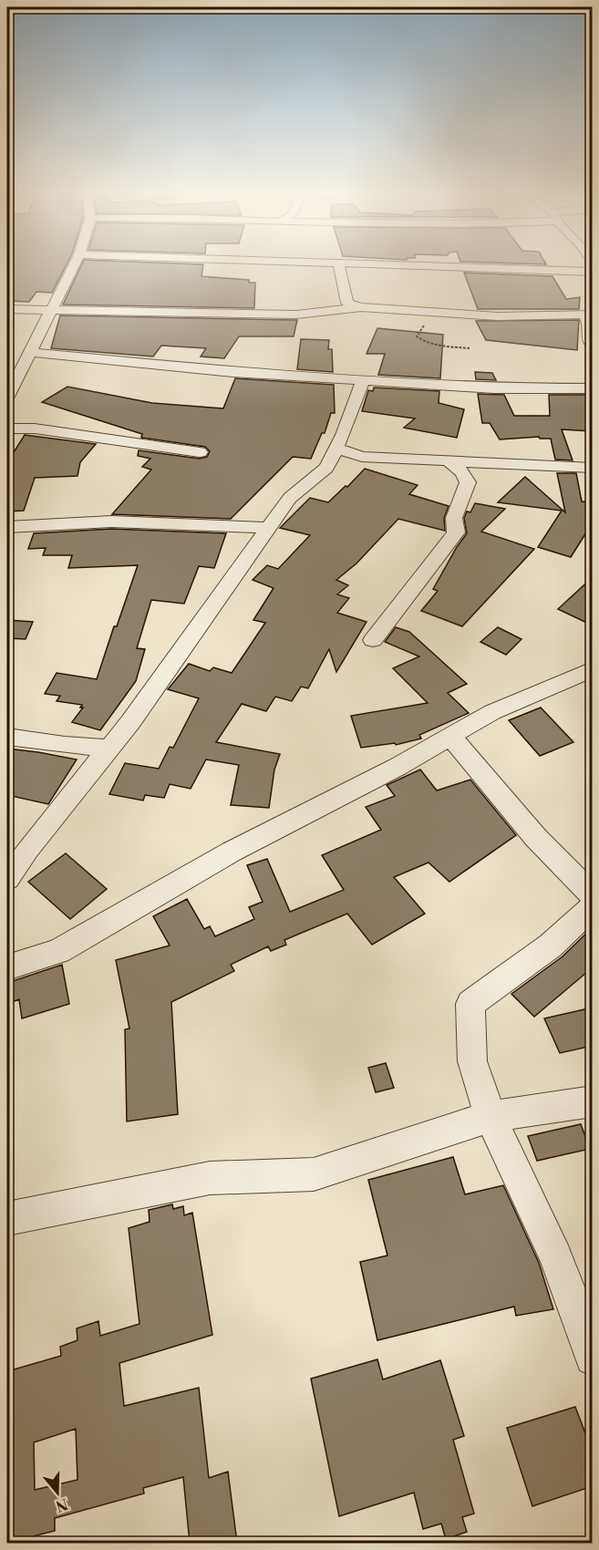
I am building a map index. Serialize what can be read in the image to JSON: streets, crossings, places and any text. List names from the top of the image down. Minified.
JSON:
{"north":"bottom"}
